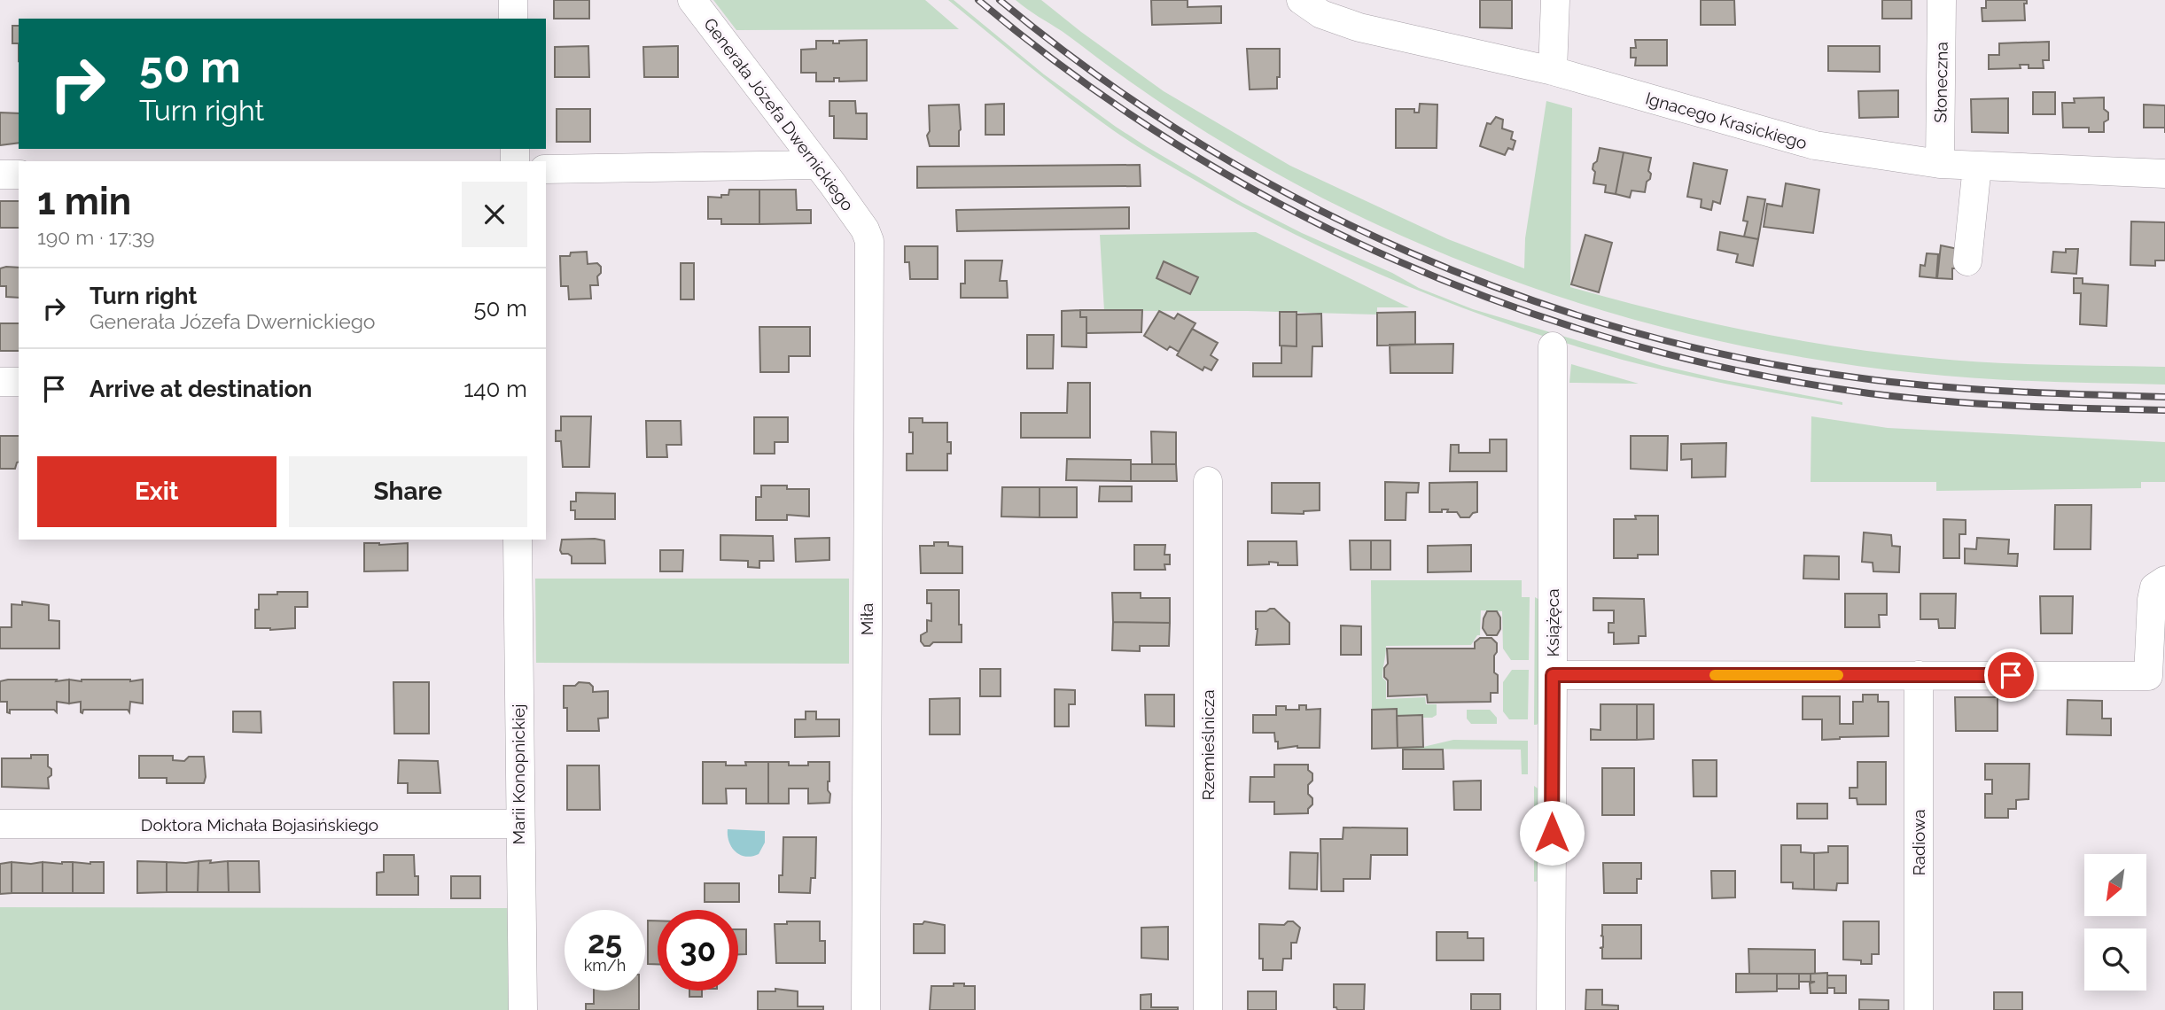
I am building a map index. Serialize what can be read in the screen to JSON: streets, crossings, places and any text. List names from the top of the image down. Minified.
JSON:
{"streets":{"street":["Słoneczna","Generała Józefa Dwernickiego","Ignacego Krasickiego","Miła","Książęca","Rzemieślnicza","Marii Konopnickiej","Doktora Michała Bojasińskiego","Radiowa"]},"crossings":[["Słoneczna","Ignacego Krasickiego"],["Generała Józefa Dwernickiego","Miła"],["Marii Konopnickiej","Doktora Michała Bojasińskiego"]],"north":"bottom left","page":{"turn":["50 m","Turn right"],"heading":["1 min","190 m · 17:39"],"list":[{"name":"Turn right","note":"Generała Józefa Dwernickiego","value":"50 m"},{"name":"Arrive at destination","value":"140 m"}],"buttons":["Exit","Share"],"speed":"25 km/h","limit":"30"}}
